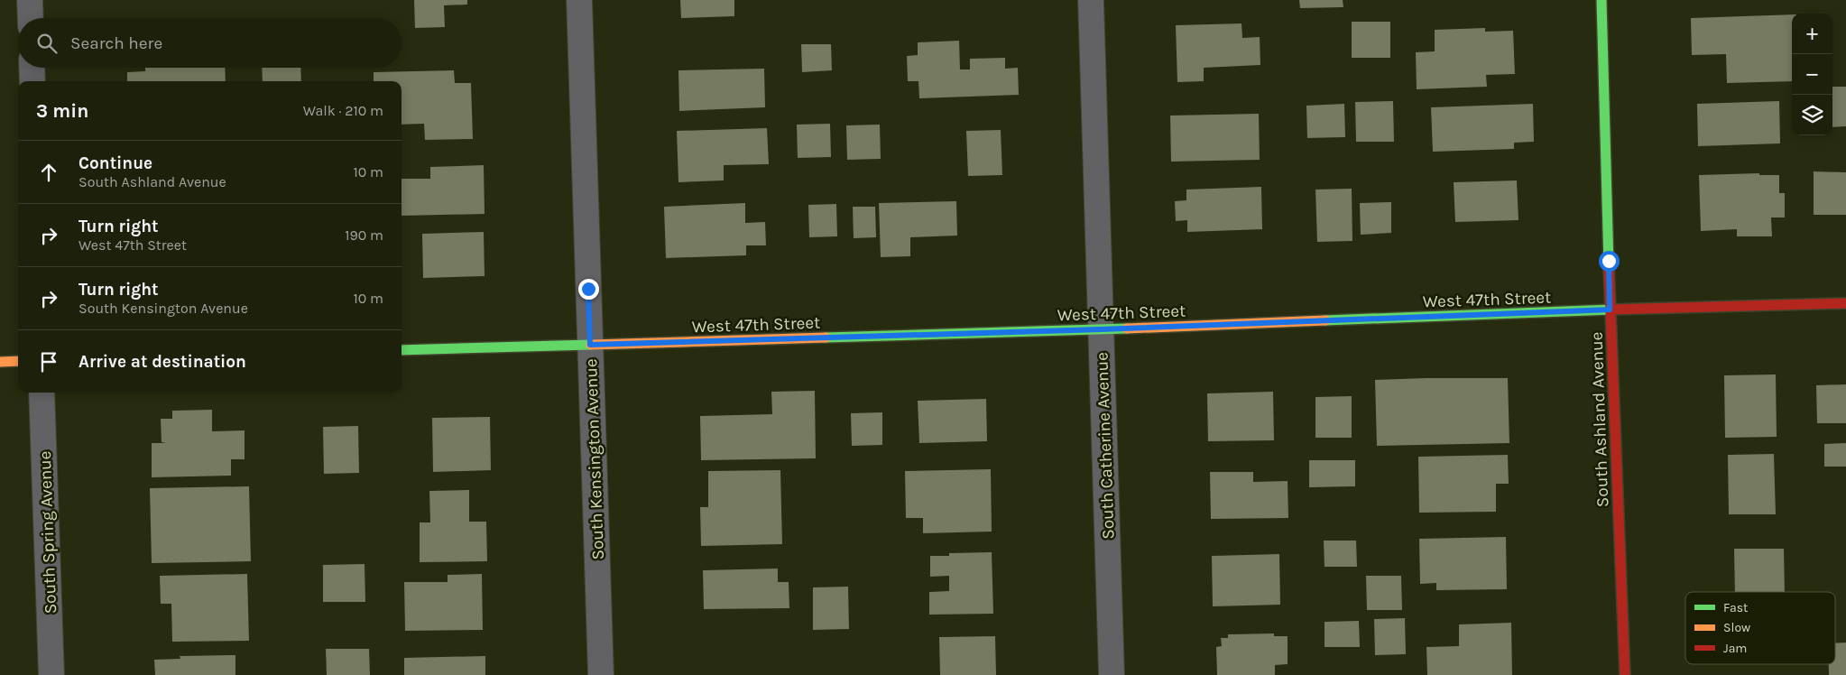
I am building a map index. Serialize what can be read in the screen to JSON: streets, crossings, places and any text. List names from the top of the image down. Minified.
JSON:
{"streets":{"main road":["West 47th Street","South Ashland Avenue"],"street":["South Catherine Avenue","South Kensington Avenue","South Spring Avenue"]},"crossings":[["West 47th Street","South Ashland Avenue"],["West 47th Street","South Catherine Avenue"],["West 47th Street","South Kensington Avenue"]],"legend":["Fast","Slow","Jam"],"page":{"map_buttons":["+","−"],"search":"Search here","heading":["3 min","Walk · 210 m"],"list":[["Continue","South Ashland Avenue","10 m"],["Turn right","West 47th Street","190 m"],["Turn right","South Kensington Avenue","10 m"],"Arrive at destination"]}}
